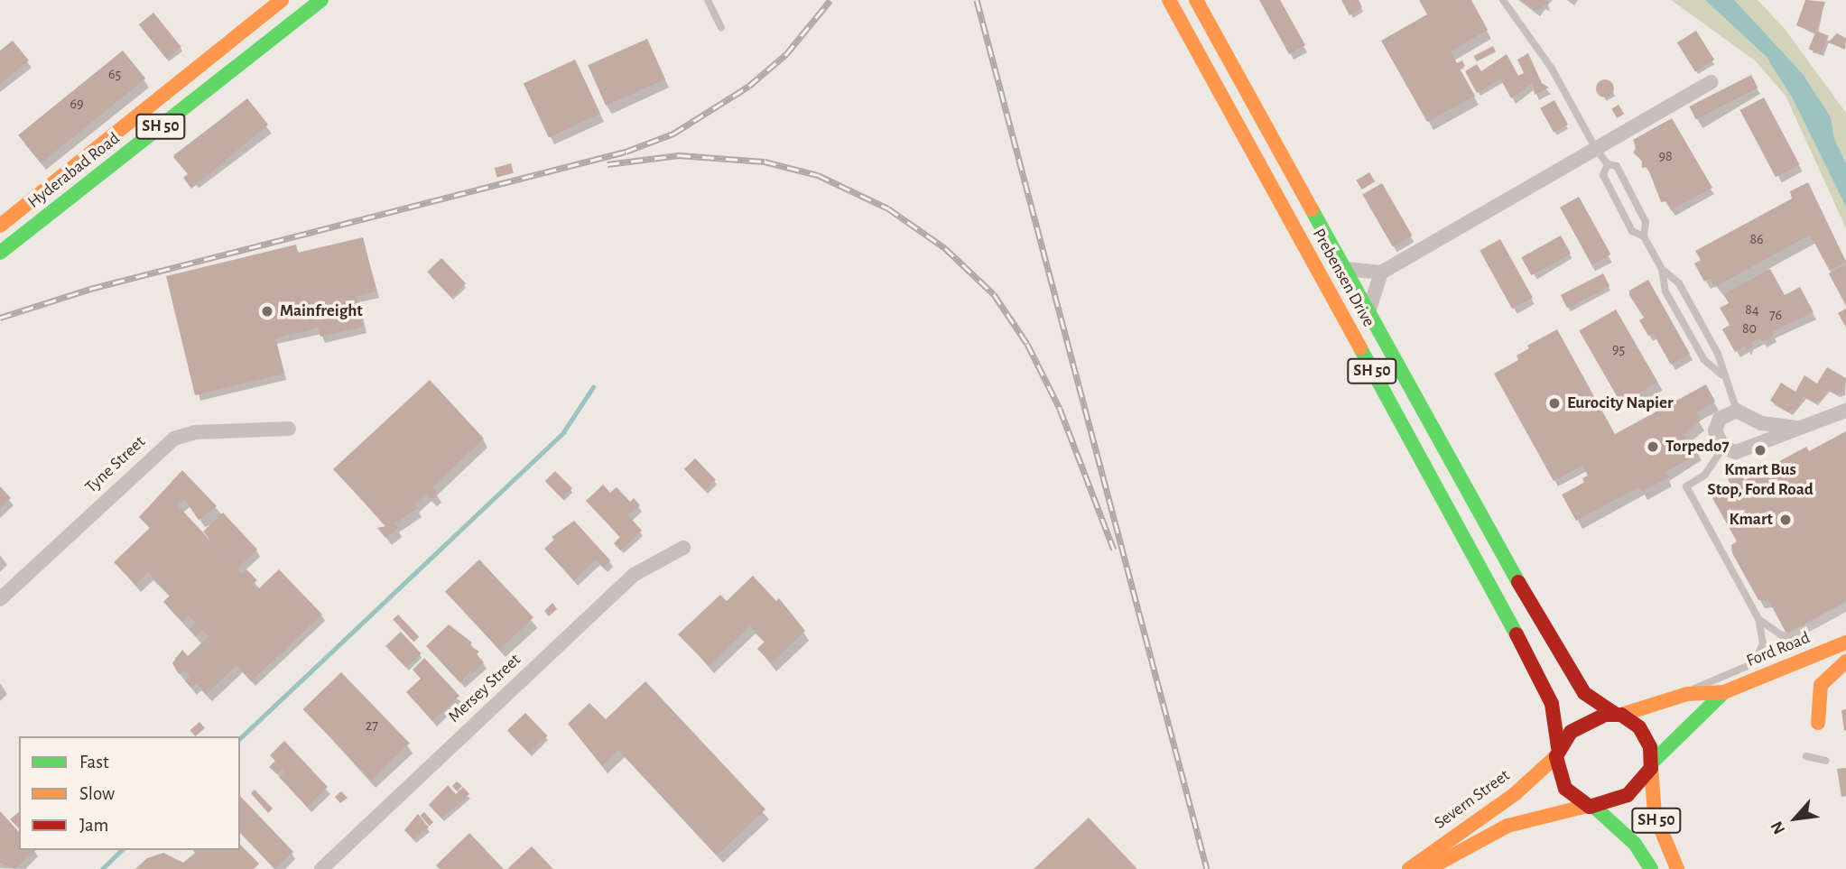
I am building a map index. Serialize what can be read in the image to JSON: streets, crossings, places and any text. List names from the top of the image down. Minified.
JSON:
{"streets":{"main road":["SH 50","Hyderabad Road","Prebensen Drive","Ford Road","Severn Street"],"street":["Tyne Street","Mersey Street"]},"crossings":[["SH 50","Prebensen Drive"],["SH 50","Ford Road"],["SH 50","Severn Street"],["Prebensen Drive","Ford Road"],["Prebensen Drive","Severn Street"],["Ford Road","Severn Street"]],"places":["Mainfreight","Eurocity Napier","Torpedo7","Kmart Bus Stop, Ford Road","Kmart"],"house_numbers":["65","69","98","86","84","76","80","95","27"],"legend":["Fast","Slow","Jam"],"north":"bottom left"}
